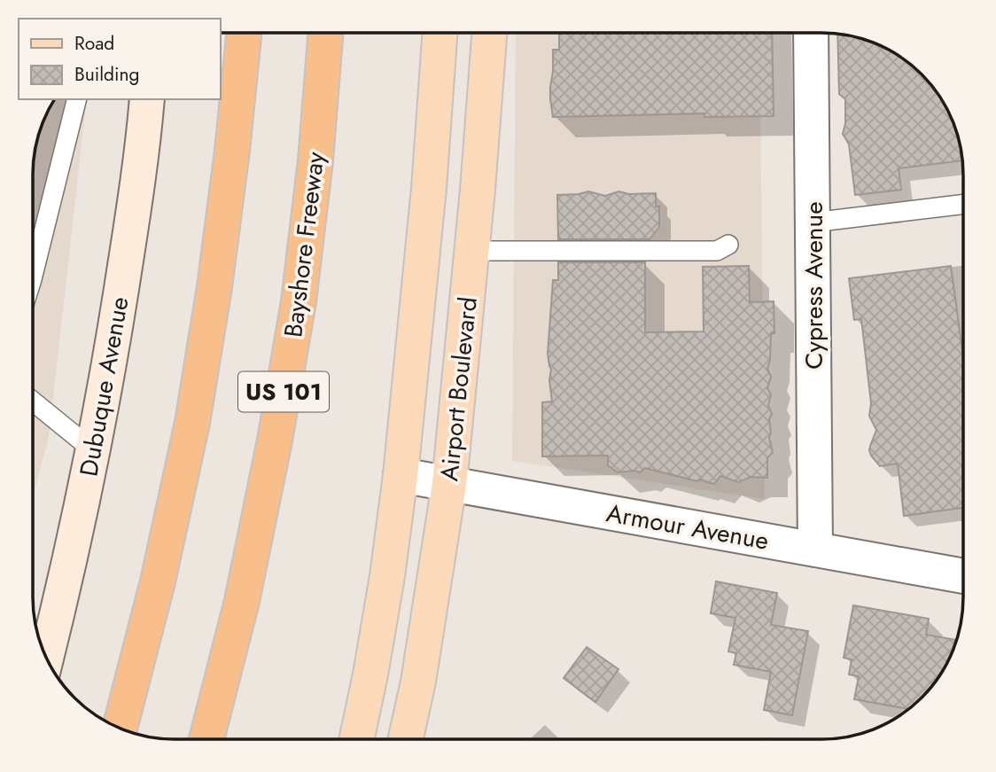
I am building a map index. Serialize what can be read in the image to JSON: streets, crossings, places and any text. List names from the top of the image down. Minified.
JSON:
{"streets":{"highway":["Bayshore Freeway","US 101"],"main road":["Airport Boulevard"],"street":["Cypress Avenue","Dubuque Avenue","Armour Avenue"]},"crossings":[["Cypress Avenue","Armour Avenue"],["Airport Boulevard","Armour Avenue"]],"legend":["Road","Building"]}
